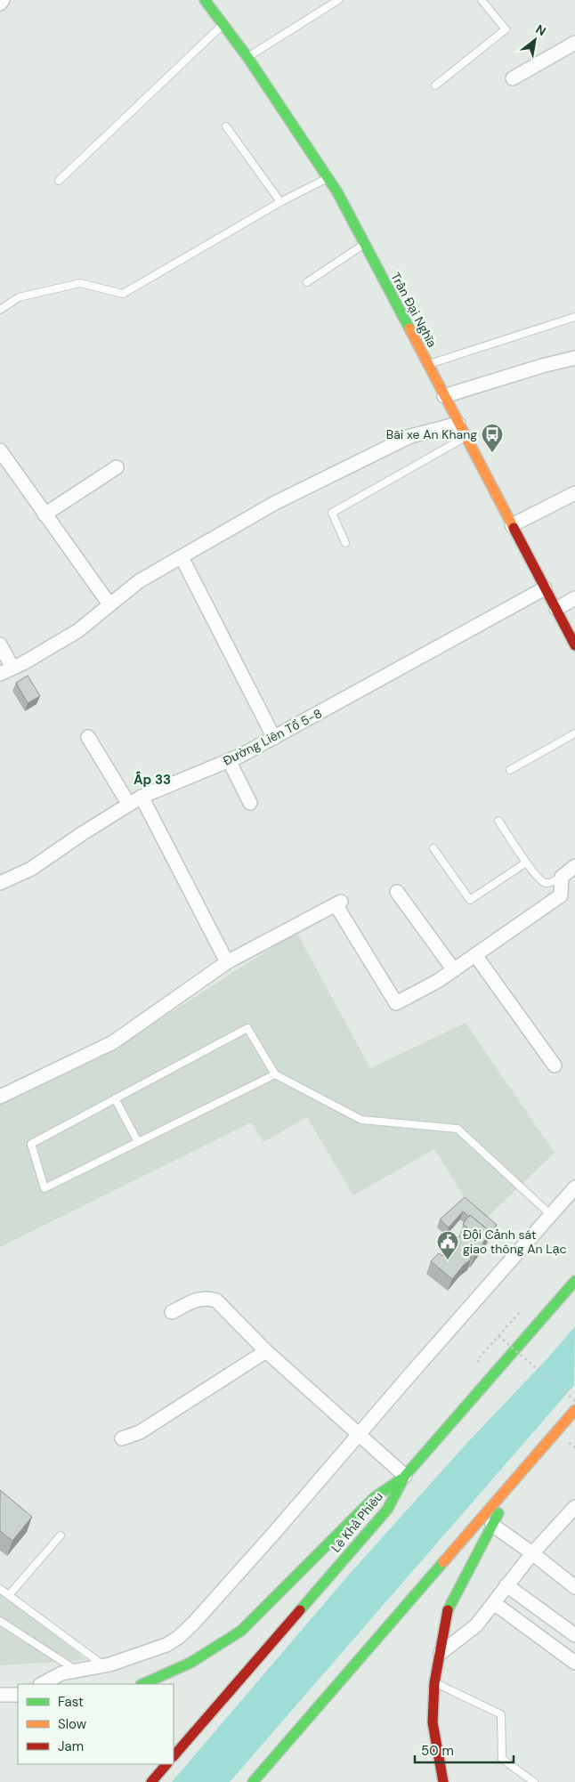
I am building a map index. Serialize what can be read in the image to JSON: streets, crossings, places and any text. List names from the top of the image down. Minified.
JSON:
{"streets":{"main road":["Trần Đại Nghĩa","Lê Khả Phiêu"],"street":["Đường Liên Tổ 5-8"]},"crossings":[["Trần Đại Nghĩa","Đường Liên Tổ 5-8"]],"districts":["Ấp 33"],"places":{"bus stop":["Bãi xe An Khang"],"public building":["Đội Cảnh sát giao thông An Lạc"]},"legend":["Fast","Slow","Jam"],"scale_bar":"50 m","north":"top right"}
